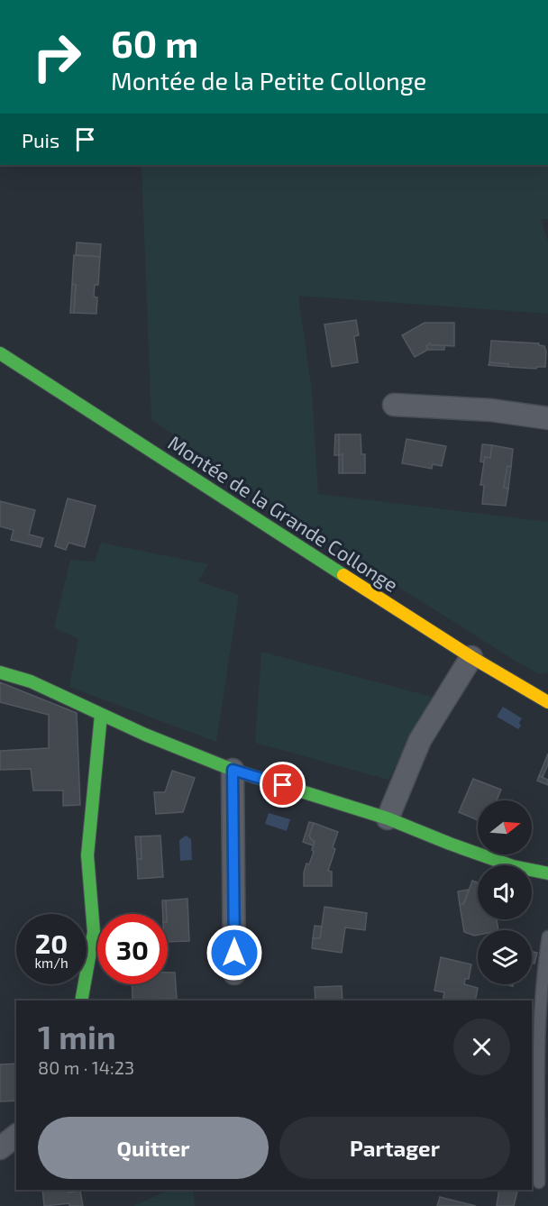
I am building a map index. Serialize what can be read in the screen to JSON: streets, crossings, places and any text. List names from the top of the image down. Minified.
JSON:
{"streets":{"street":["Montée de la Grande Collonge"]},"north":"right","page":{"turn":["60 m","Montée de la Petite Collonge"],"then":"Puis","speed":"20 km/h","limit":"30","heading":["1 min","80 m · 14:23"],"buttons":["Quitter","Partager"]}}
